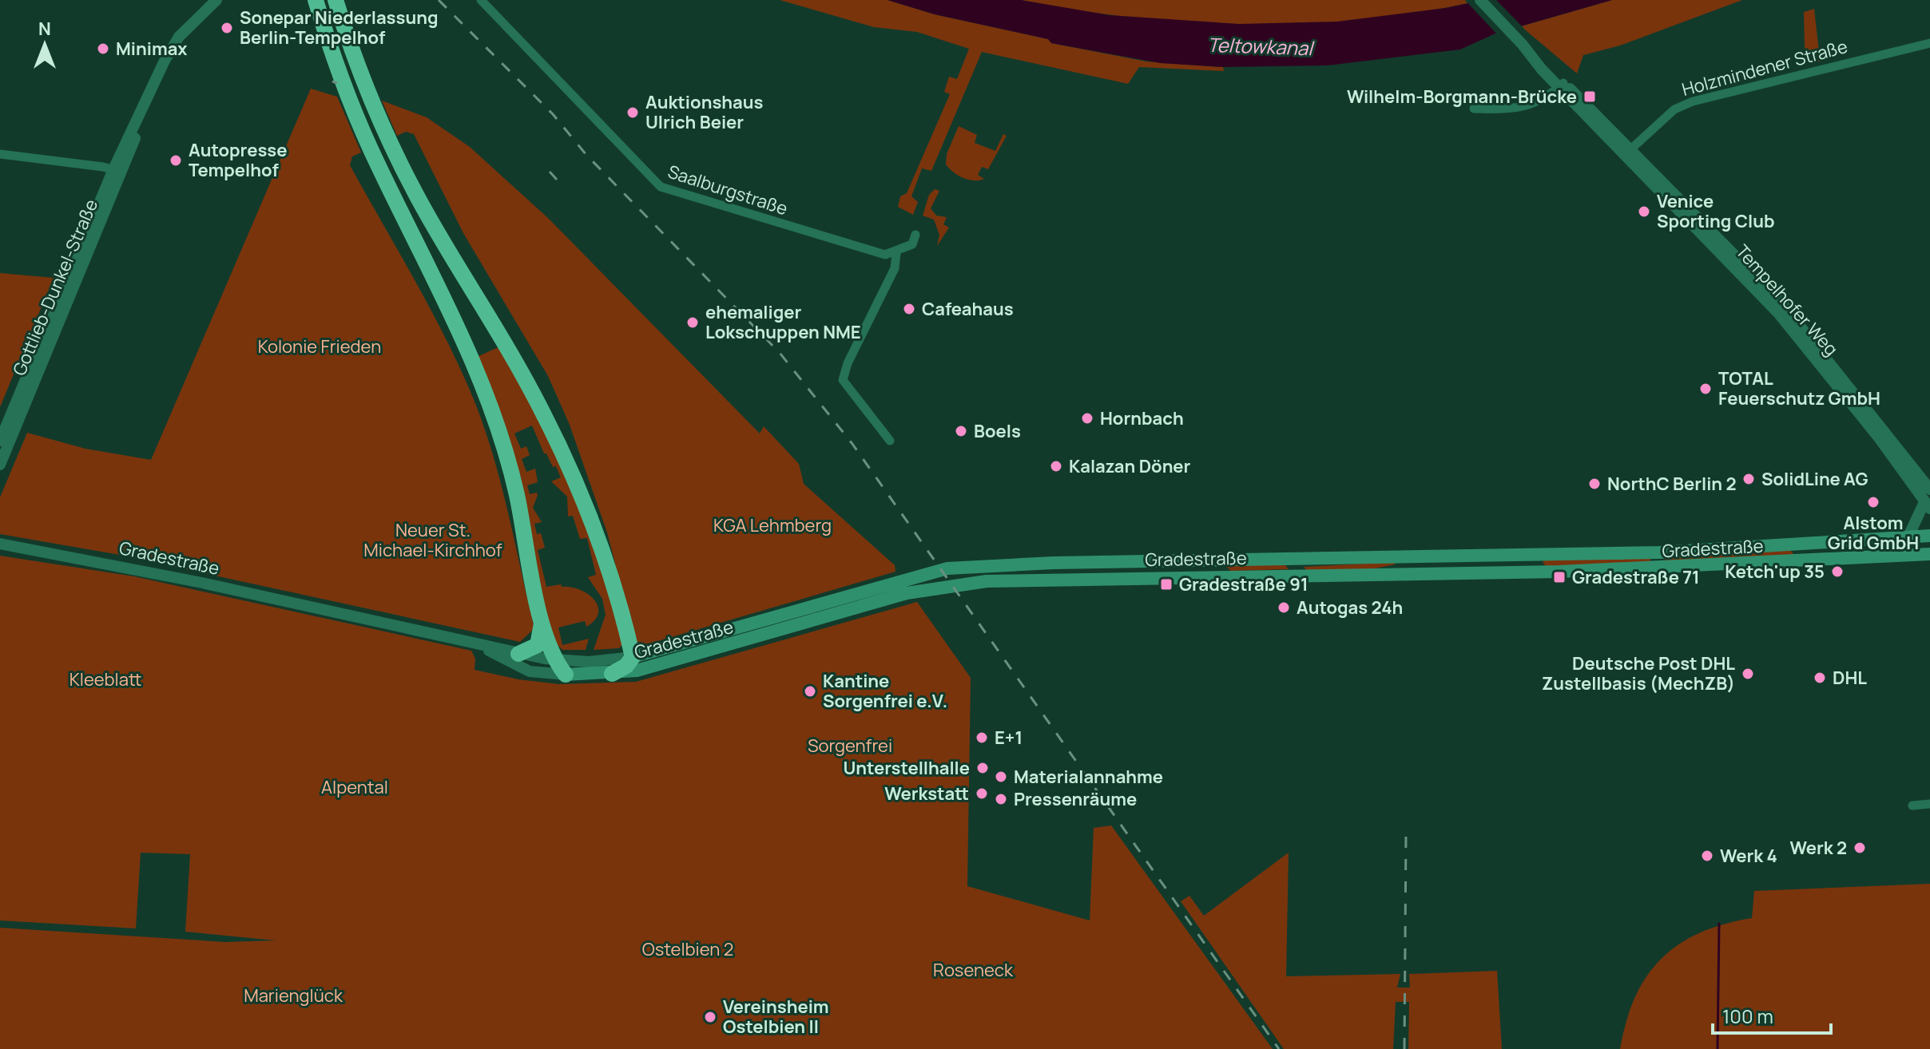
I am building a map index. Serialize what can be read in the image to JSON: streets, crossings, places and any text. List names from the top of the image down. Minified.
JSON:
{"streets":{"main road":["Gradestraße"],"street":["Holzmindener Straße","Saalburgstraße","Gottlieb-Dunkel-Straße","Tempelhofer Weg"]},"crossings":[["Holzmindener Straße","Tempelhofer Weg"]],"water":["Teltowkanal"],"parks":["Kolonie Frieden","KGA Lehmberg","Neuer St. Michael-Kirchhof","Kleeblatt","Sorgenfrei","Alpental","Ostelbien 2","Roseneck","Marienglück"],"places":{"other":["Sonepar Niederlassung Berlin-Tempelhof","Minimax","Auktionshaus Ulrich Beier","Autopresse Tempelhof","Venice Sporting Club","Cafeahaus","ehemaliger Lokschuppen NME","TOTAL Feuerschutz GmbH","Hornbach","Boels","Kalazan Döner","SolidLine AG","NorthC Berlin 2","Alstom Grid GmbH","Ketch'up 35","Autogas 24h","Deutsche Post DHL Zustellbasis (MechZB)","DHL","Kantine Sorgenfrei e.V.","E+1","Unterstellhalle","Materialannahme","Werkstatt","Pressenräume","Werk 2","Werk 4","Vereinsheim Ostelbien II"],"transit":["Wilhelm-Borgmann-Brücke","Gradestraße 71","Gradestraße 91"]},"scale_bar":"100 m","north":"top"}
